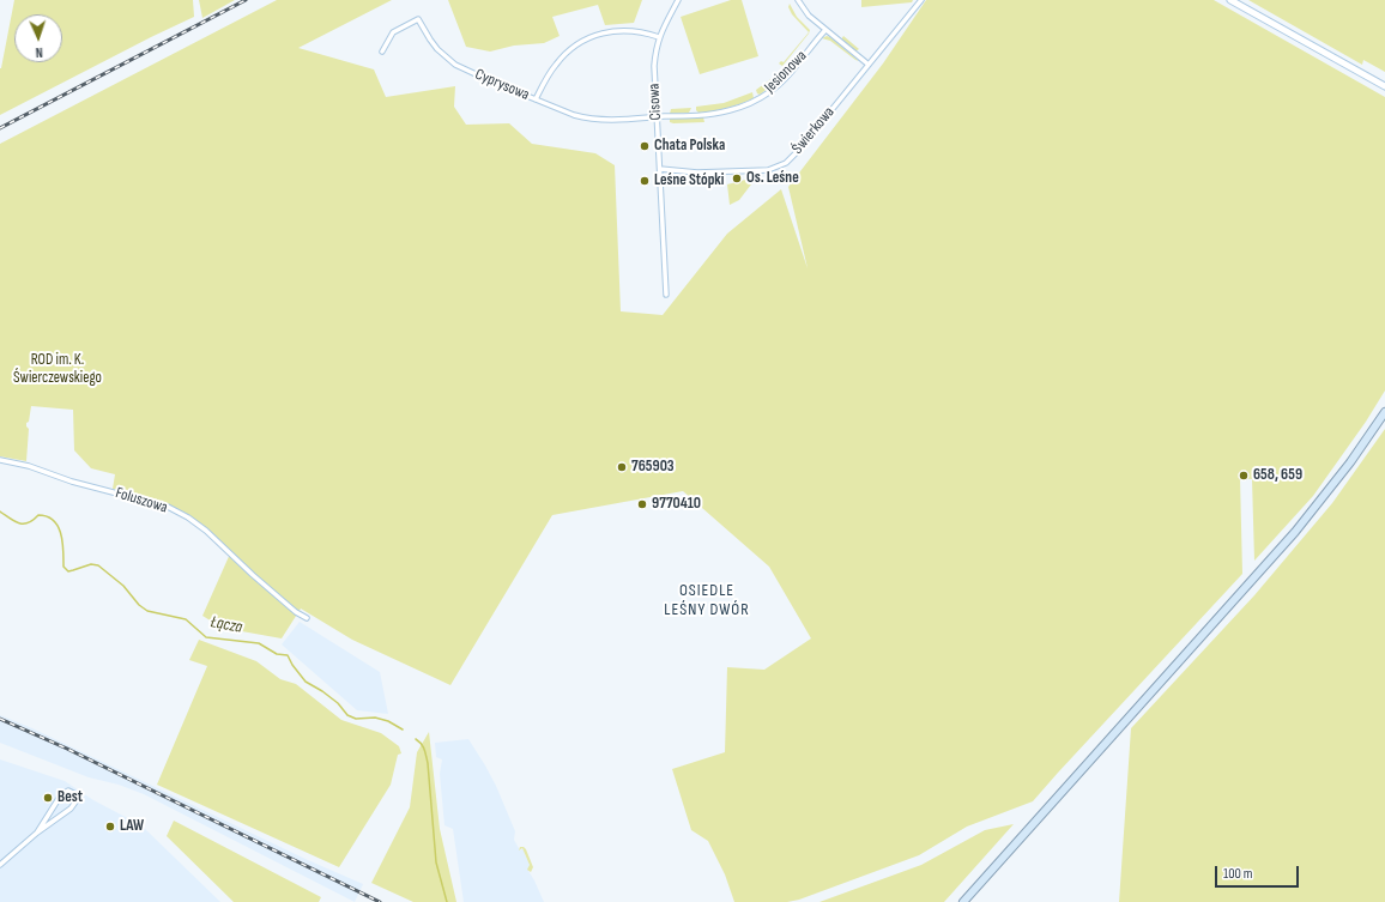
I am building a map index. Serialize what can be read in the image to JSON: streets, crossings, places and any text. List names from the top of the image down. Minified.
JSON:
{"streets":{"street":["Jesionowa","Cyprysowa","Cisowa","Świerkowa","Foluszowa"]},"crossings":[["Jesionowa","Cyprysowa"],["Jesionowa","Cisowa"],["Cyprysowa","Cisowa"],["Cisowa","Świerkowa"]],"districts":["OSIEDLE LEŚNY DWÓR"],"water":["Łącza"],"parks":["ROD im. K. Świerczewskiego"],"places":["Chata Polska","Os. Leśne","Leśne Stópki","765903","658, 659","9770410","Best","LAW"],"scale_bar":"100 m","north":"bottom"}
